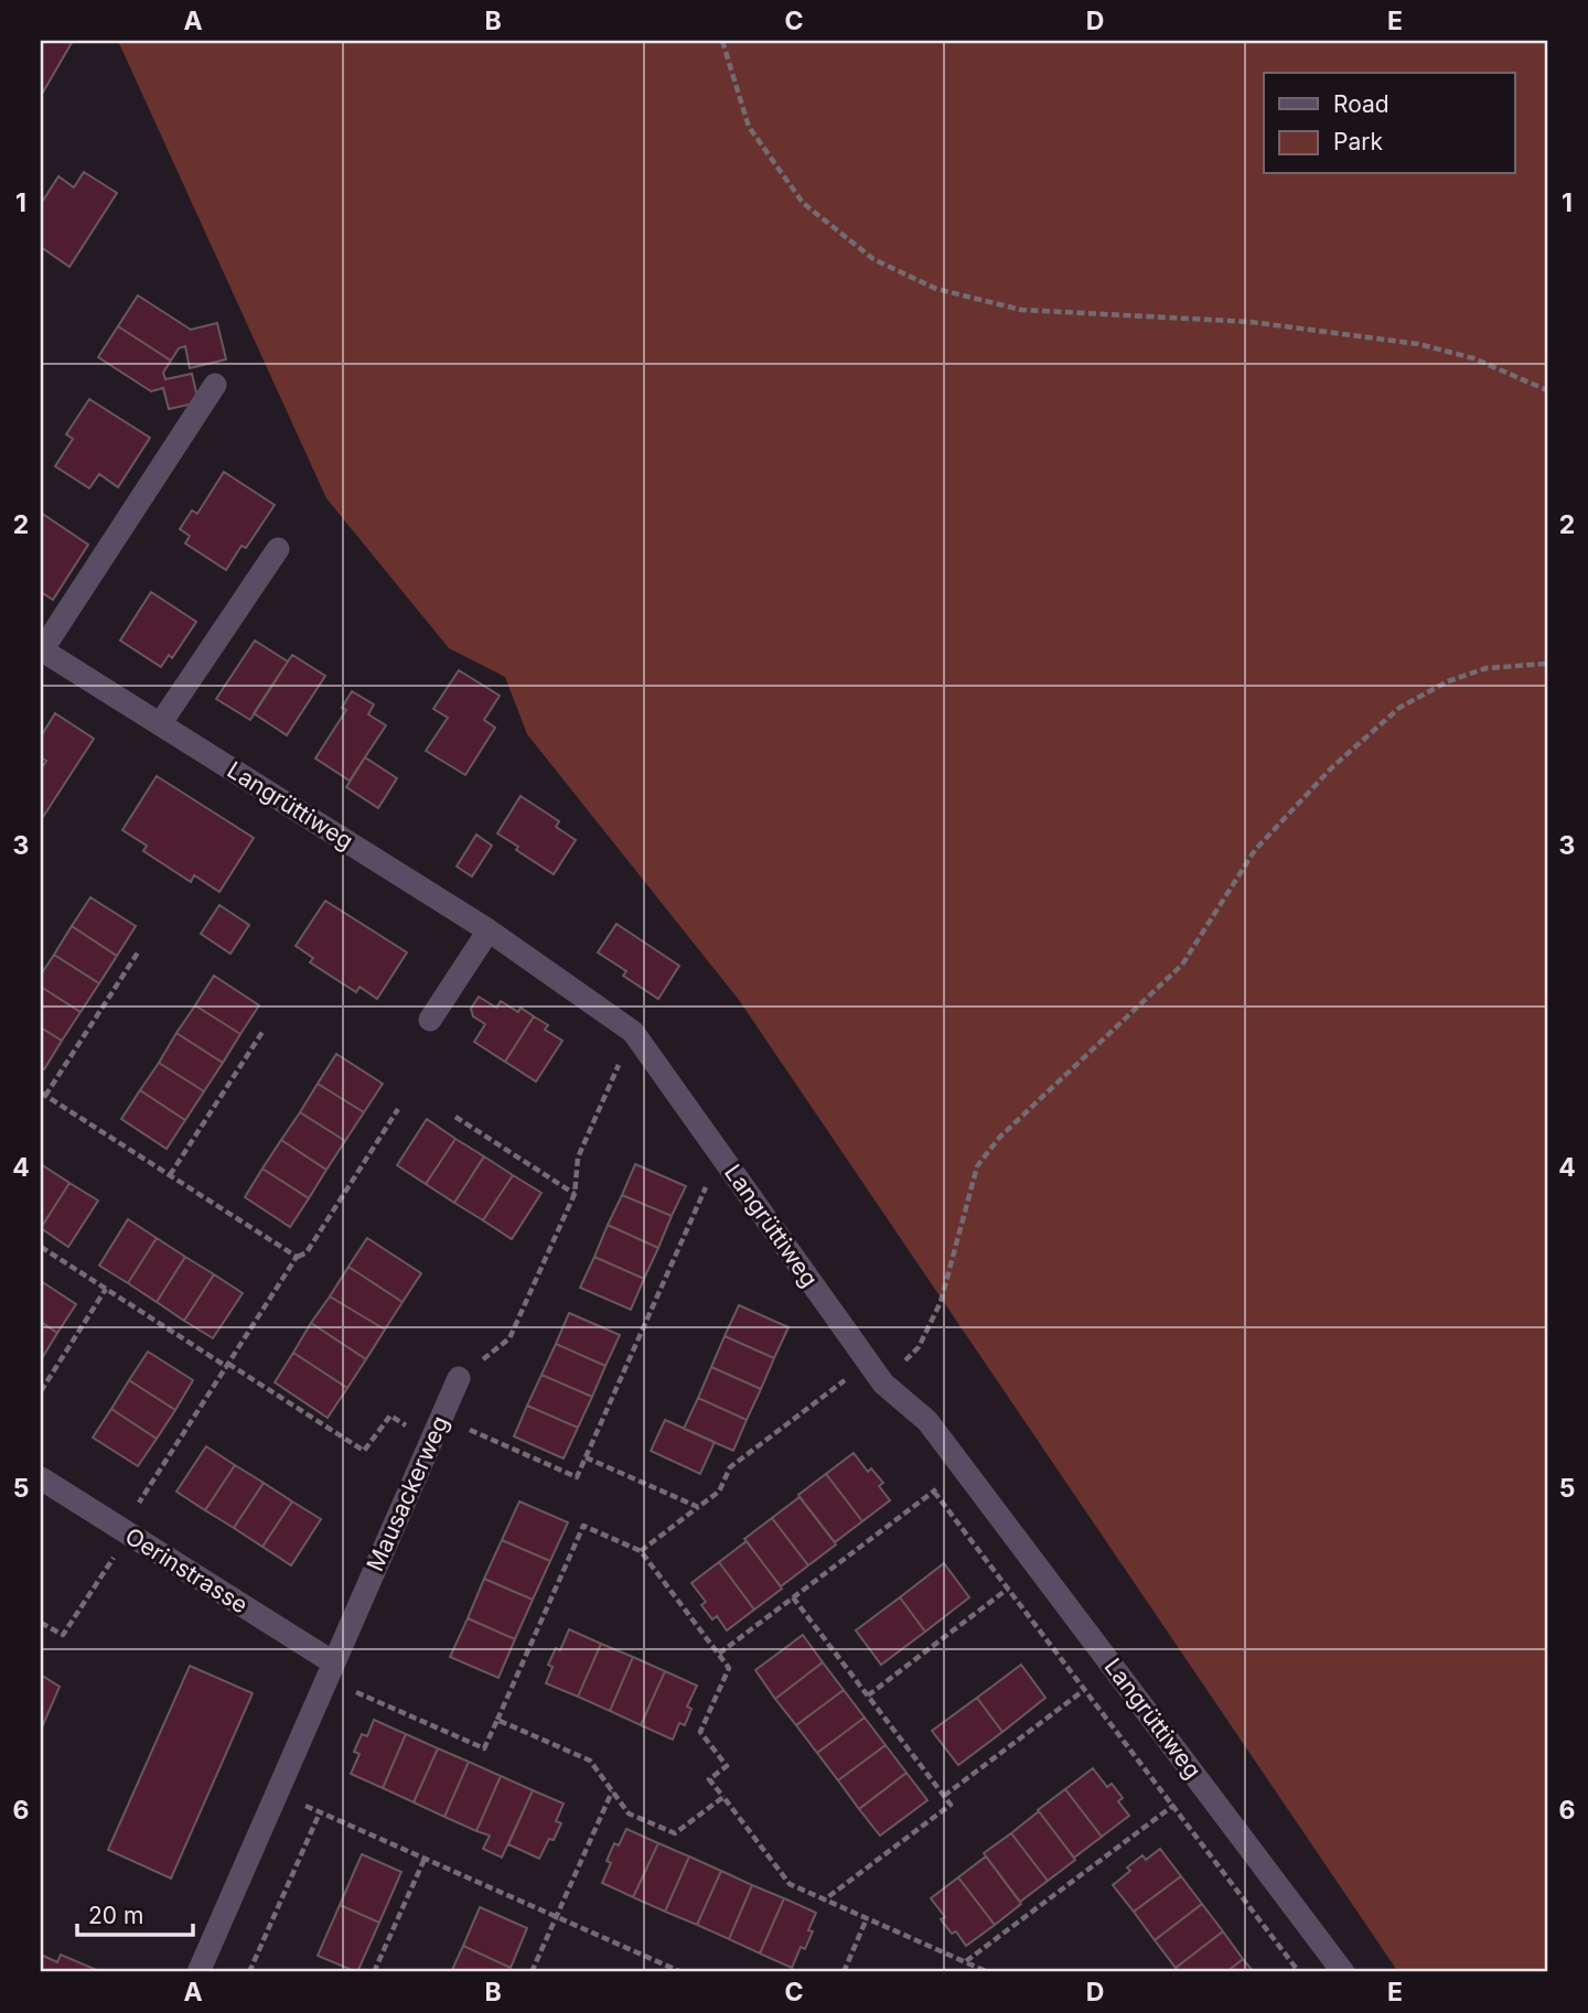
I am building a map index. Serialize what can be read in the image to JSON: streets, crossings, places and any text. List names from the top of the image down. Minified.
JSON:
{"streets":{"street":["Langrüttiweg","Mausackerweg","Oerinstrasse"]},"crossings":[["Mausackerweg","Oerinstrasse"]],"legend":["Road","Park"],"scale_bar":"20 m","grid":{"columns":["A","B","C","D","E"],"rows":["1","2","3","4","5","6"]}}
